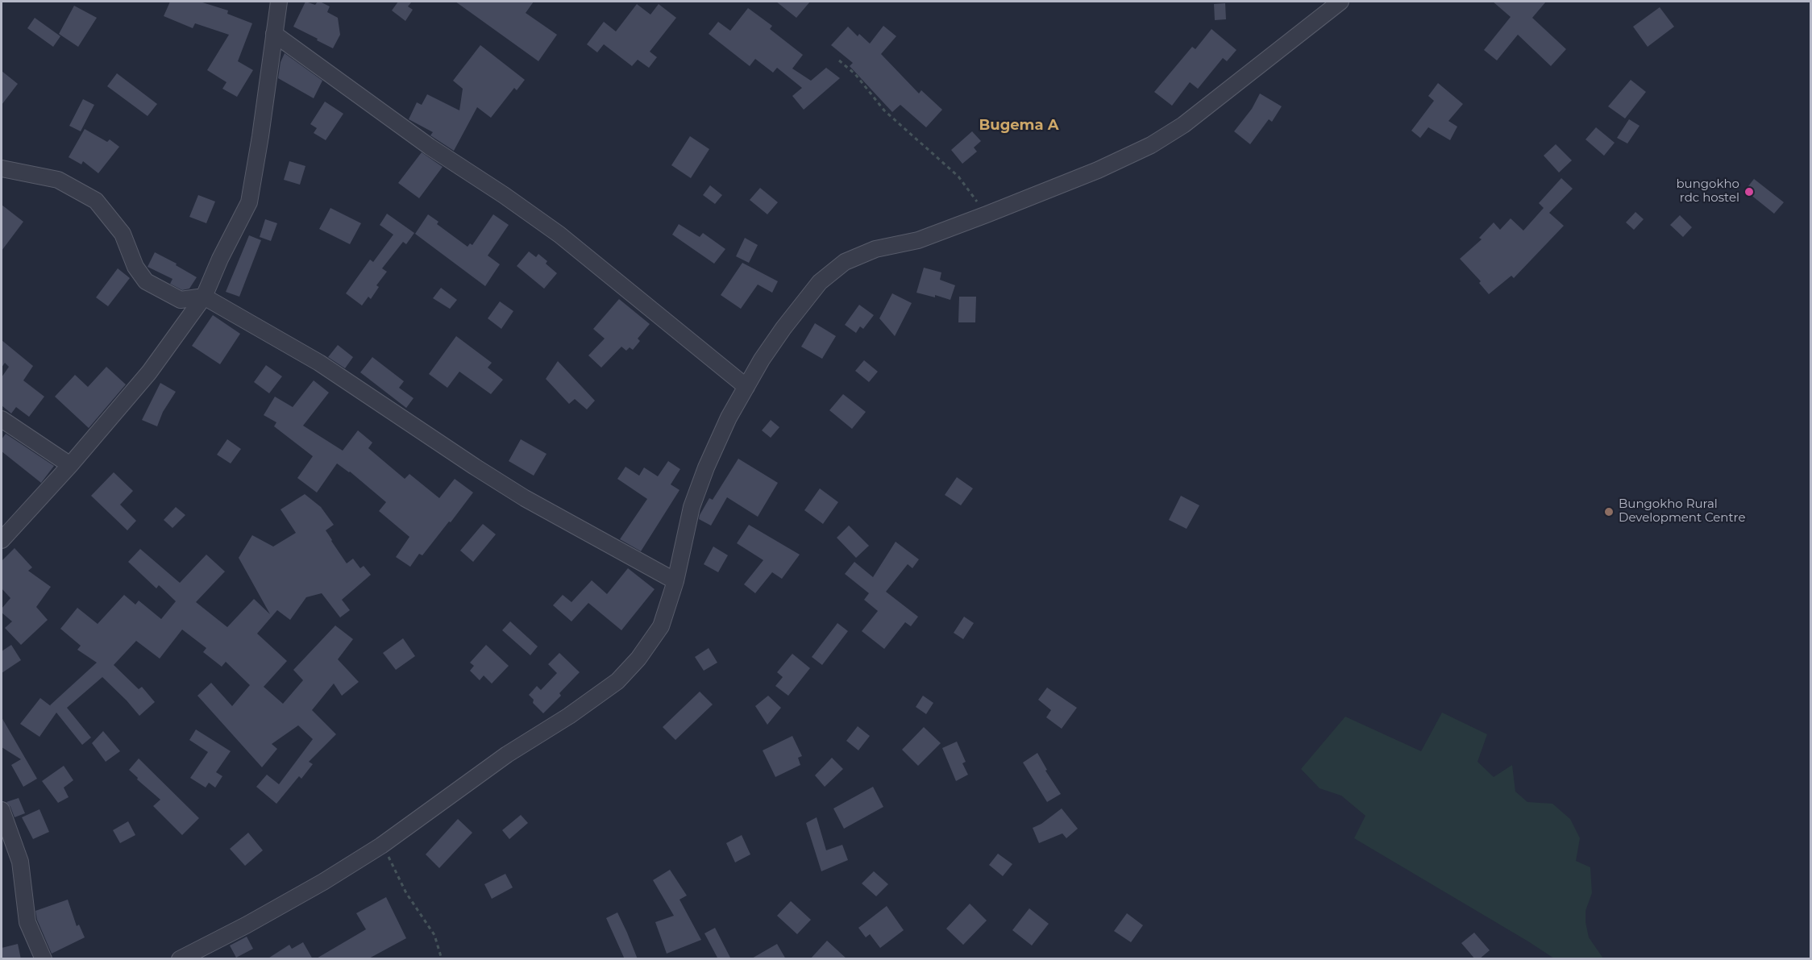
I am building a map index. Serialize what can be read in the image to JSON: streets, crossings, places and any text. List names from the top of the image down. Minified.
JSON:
{"districts":["Bugema A"],"places":["bungokho rdc hostel","Bungokho Rural Development Centre"]}
